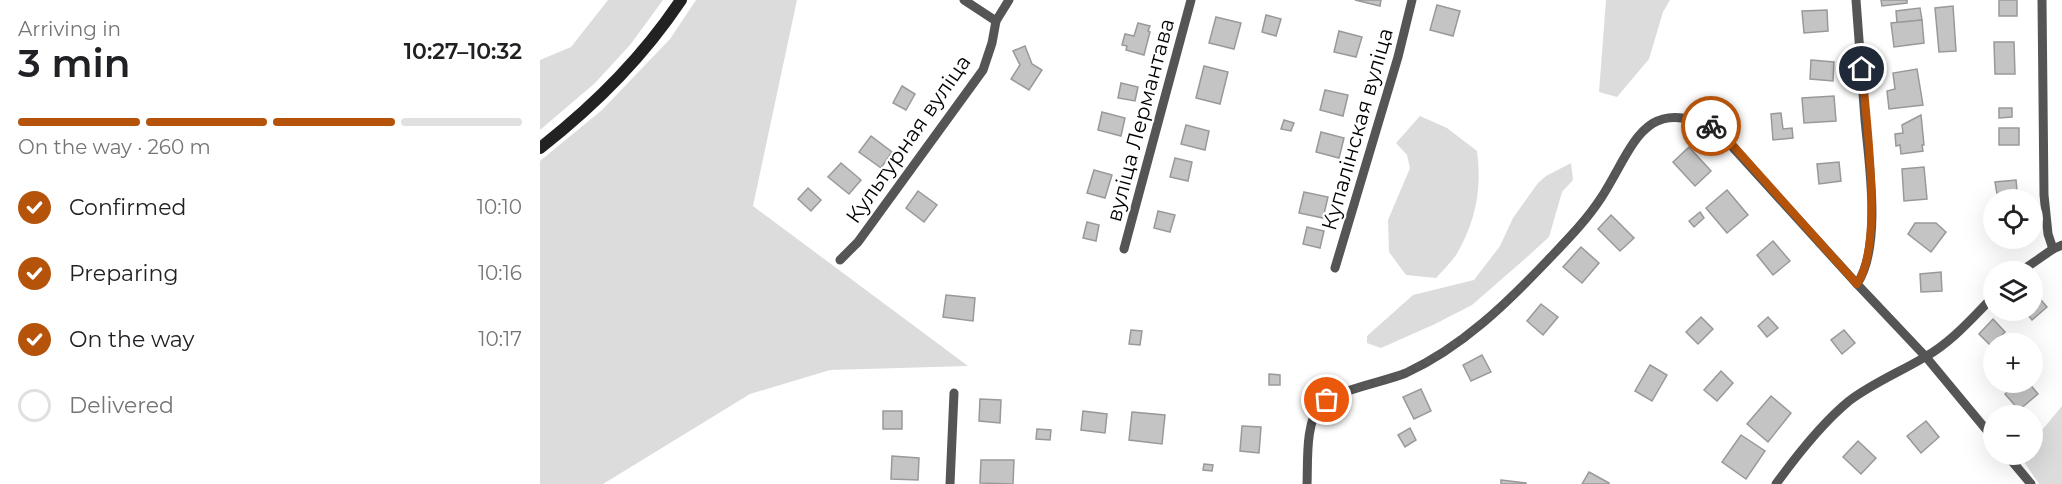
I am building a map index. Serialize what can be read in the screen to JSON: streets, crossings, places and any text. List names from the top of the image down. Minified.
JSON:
{"streets":{"street":["вуліца Лермантава","Купалінская вуліца","Культурная вуліца"]},"page":{"heading":["3 min","Arriving in","10:27–10:32"],"bar":"On the way · 260 m","list":[["Confirmed","10:10"],["Preparing","10:16"],["On the way","10:17"],"Delivered"],"map_buttons":["+","−"]}}
